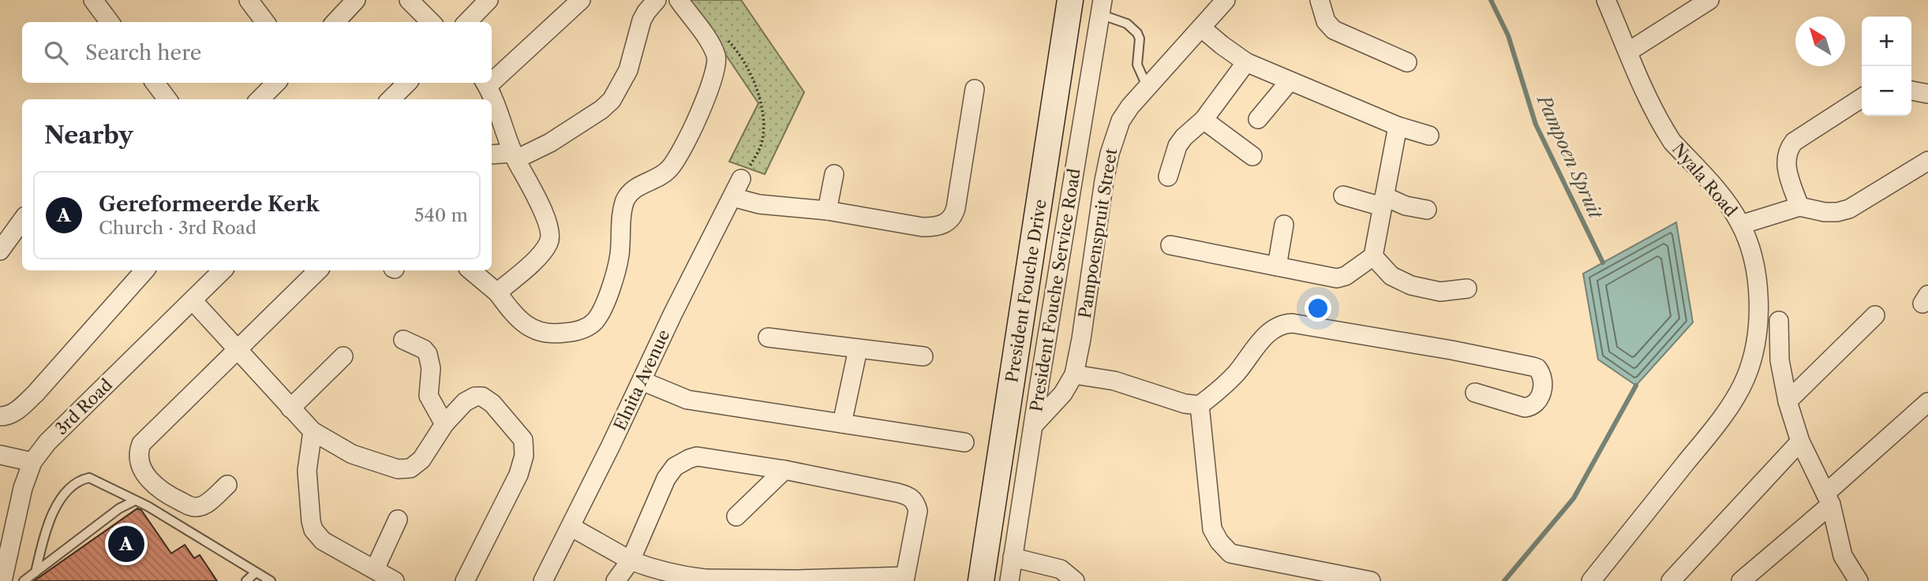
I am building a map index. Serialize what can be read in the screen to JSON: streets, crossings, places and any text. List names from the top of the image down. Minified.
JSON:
{"streets":{"street":["Nyala Road","Pampoenspruit Street","President Fouche Service Road","President Fouche Drive","Elnita Avenue","3rd Road"]},"crossings":[["Pampoenspruit Street","President Fouche Service Road"]],"water":["Pampoen Spruit"],"north":"top left","page":{"map_buttons":["+","−"],"search":"Search here","heading":"Nearby","list":[{"mark":"A","name":"Gereformeerde Kerk","note":"Church · 3rd Road","value":"540 m"}],"pins":"A"}}
